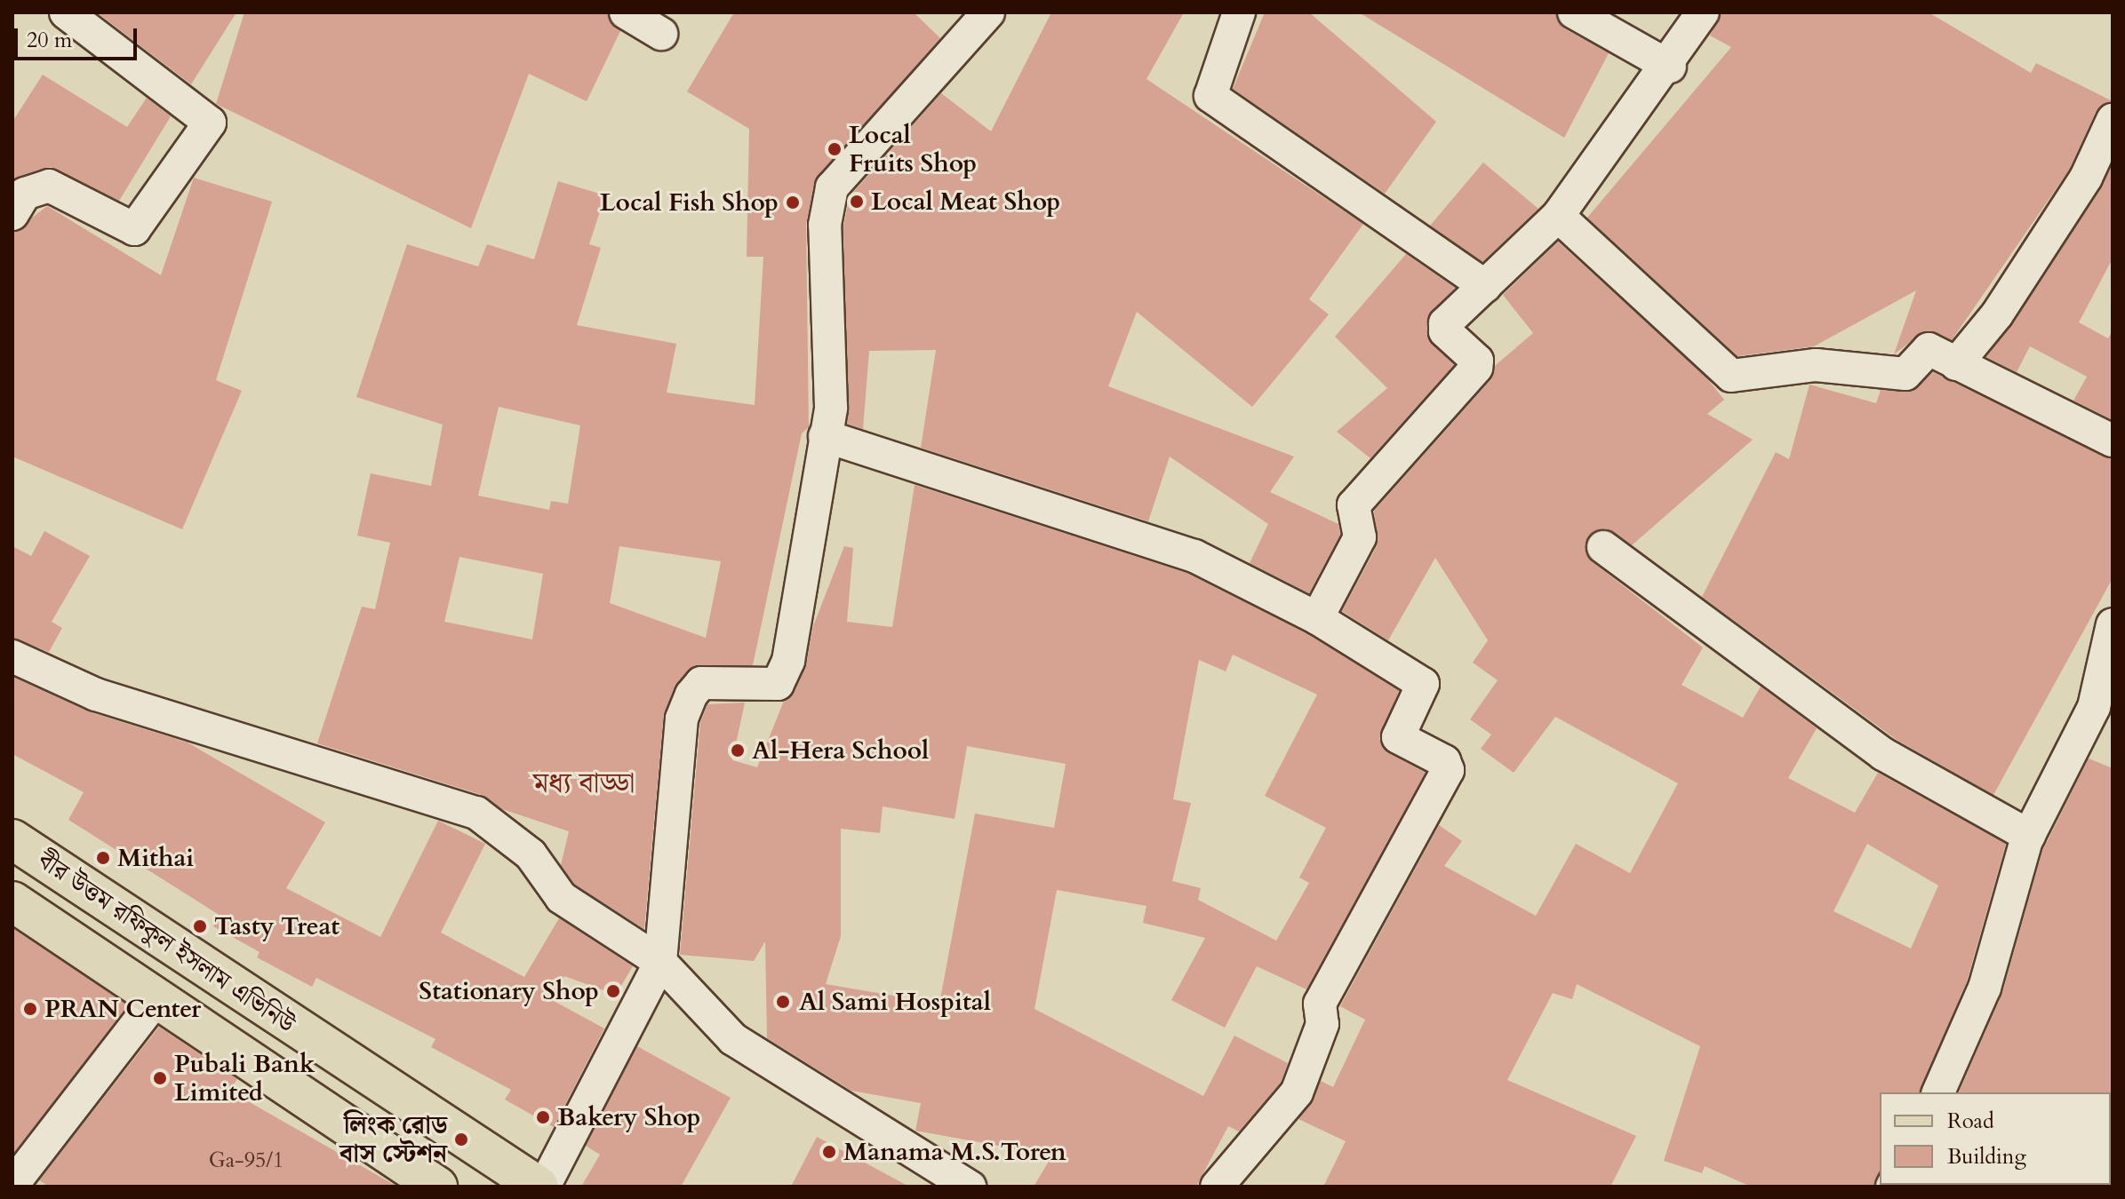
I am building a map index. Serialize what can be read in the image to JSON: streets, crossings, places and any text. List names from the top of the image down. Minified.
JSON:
{"streets":{"main road":["বীর উত্তম রফিকুল ইসলাম এভিনিউ"]},"districts":["মধ্য বাড্ডা"],"places":["Local Fruits Shop","Local Meat Shop","Local Fish Shop","Al-Hera School","Mithai","Tasty Treat","Stationary Shop","Al Sami Hospital","PRAN Center","Pubali Bank Limited","Bakery Shop","লিংক রোড বাস স্টেশন","Manama M.S.Toren"],"house_numbers":["Ga-95/1"],"legend":["Road","Building"],"scale_bar":"20 m"}
